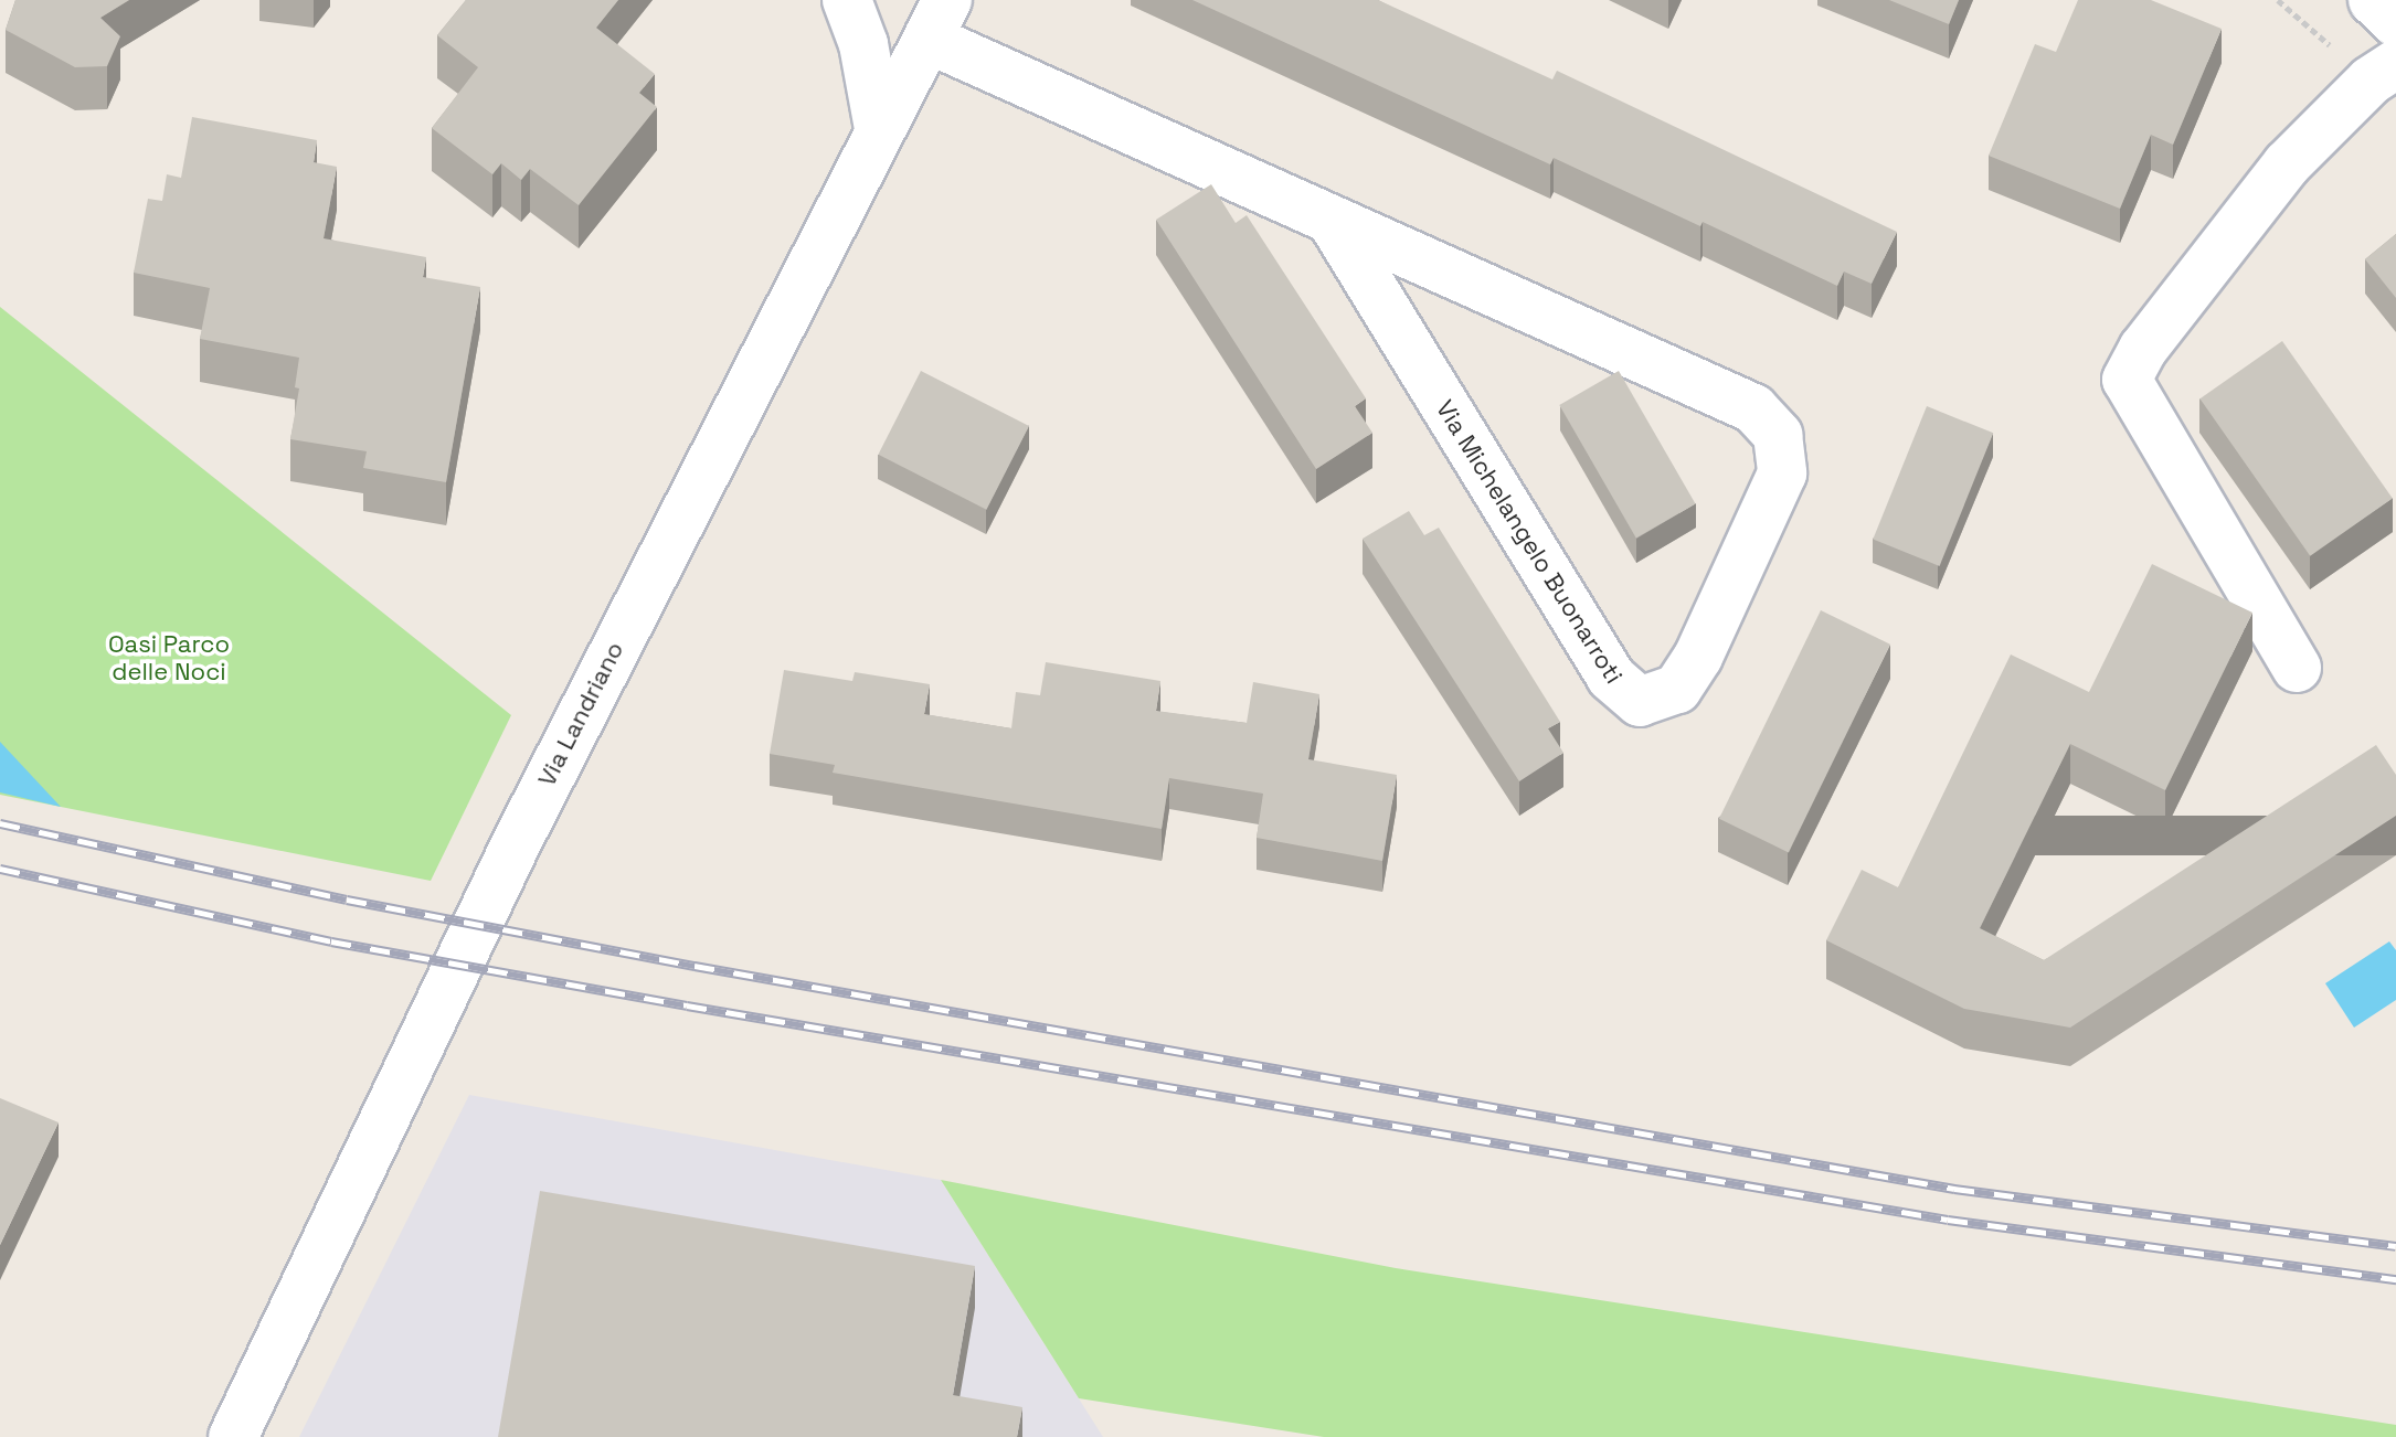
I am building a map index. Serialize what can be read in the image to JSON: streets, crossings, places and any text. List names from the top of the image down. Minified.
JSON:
{"streets":{"street":["Via Michelangelo Buonarroti","Via Landriano"]},"crossings":[["Via Michelangelo Buonarroti","Via Landriano"]],"parks":["Oasi Parco delle Noci"]}
